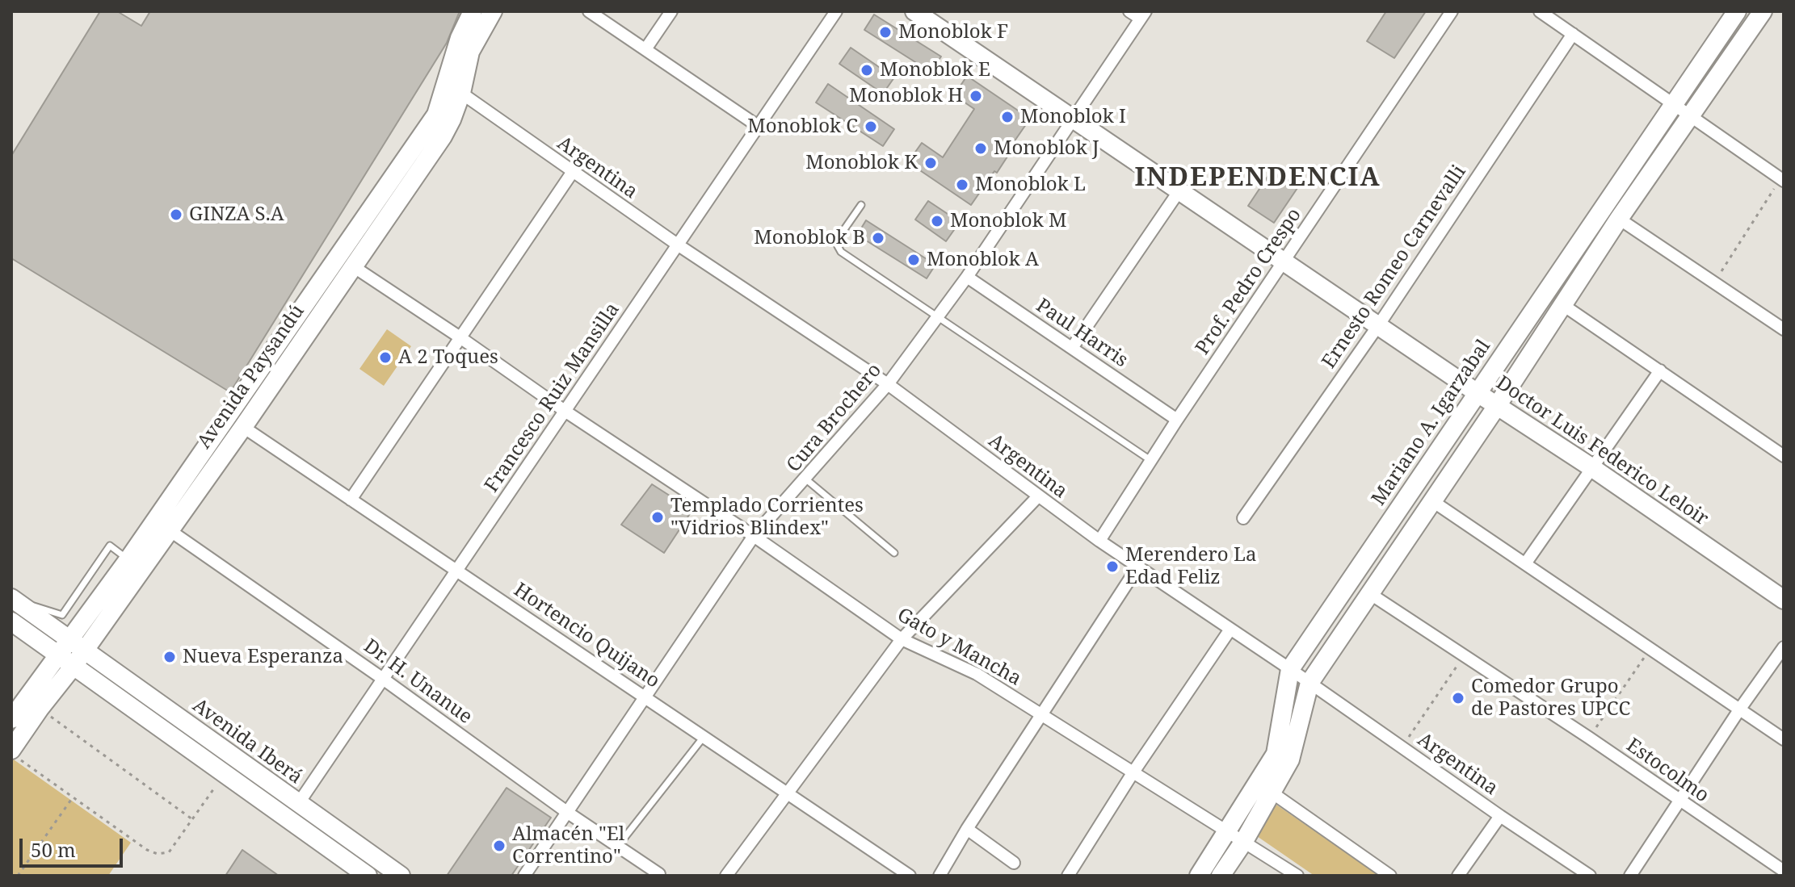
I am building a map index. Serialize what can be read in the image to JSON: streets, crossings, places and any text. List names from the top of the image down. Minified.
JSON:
{"streets":{"main road":["Avenida Paysandú","Mariano A. Igarzabal","Doctor Luis Federico Leloir","Avenida Iberá"],"street":["Argentina","Ernesto Romeo Carnevalli","Prof. Pedro Crespo","Paul Harris","Francesco Ruiz Mansilla","Cura Brochero","Hortencio Quijano","Gato y Mancha","Dr. H. Unanue","Estocolmo"]},"crossings":[["Argentina","Prof. Pedro Crespo"],["Argentina","Avenida Paysandú"],["Argentina","Francesco Ruiz Mansilla"],["Argentina","Cura Brochero"],["Argentina","Mariano A. Igarzabal"],["Ernesto Romeo Carnevalli","Doctor Luis Federico Leloir"],["Prof. Pedro Crespo","Paul Harris"],["Prof. Pedro Crespo","Doctor Luis Federico Leloir"],["Paul Harris","Cura Brochero"],["Avenida Paysandú","Hortencio Quijano"],["Avenida Paysandú","Gato y Mancha"],["Avenida Paysandú","Dr. H. Unanue"],["Avenida Paysandú","Avenida Iberá"],["Francesco Ruiz Mansilla","Hortencio Quijano"],["Francesco Ruiz Mansilla","Gato y Mancha"],["Francesco Ruiz Mansilla","Dr. H. Unanue"],["Francesco Ruiz Mansilla","Avenida Iberá"],["Cura Brochero","Doctor Luis Federico Leloir"],["Cura Brochero","Hortencio Quijano"],["Cura Brochero","Gato y Mancha"],["Cura Brochero","Dr. H. Unanue"],["Mariano A. Igarzabal","Doctor Luis Federico Leloir"],["Mariano A. Igarzabal","Gato y Mancha"],["Mariano A. Igarzabal","Estocolmo"]],"districts":["INDEPENDENCIA"],"places":["Monoblok F","Monoblok E","Monoblok H","Monoblok I","Monoblok C","Monoblok J","Monoblok K","Monoblok L","GINZA S.A","Monoblok M","Monoblok B","Monoblok A","A 2 Toques","Templado Corrientes \"Vidrios Blindex\"","Merendero La Edad Feliz","Nueva Esperanza","Comedor Grupo de Pastores UPCC","Almacén \"El Correntino\""],"scale_bar":"50 m"}
